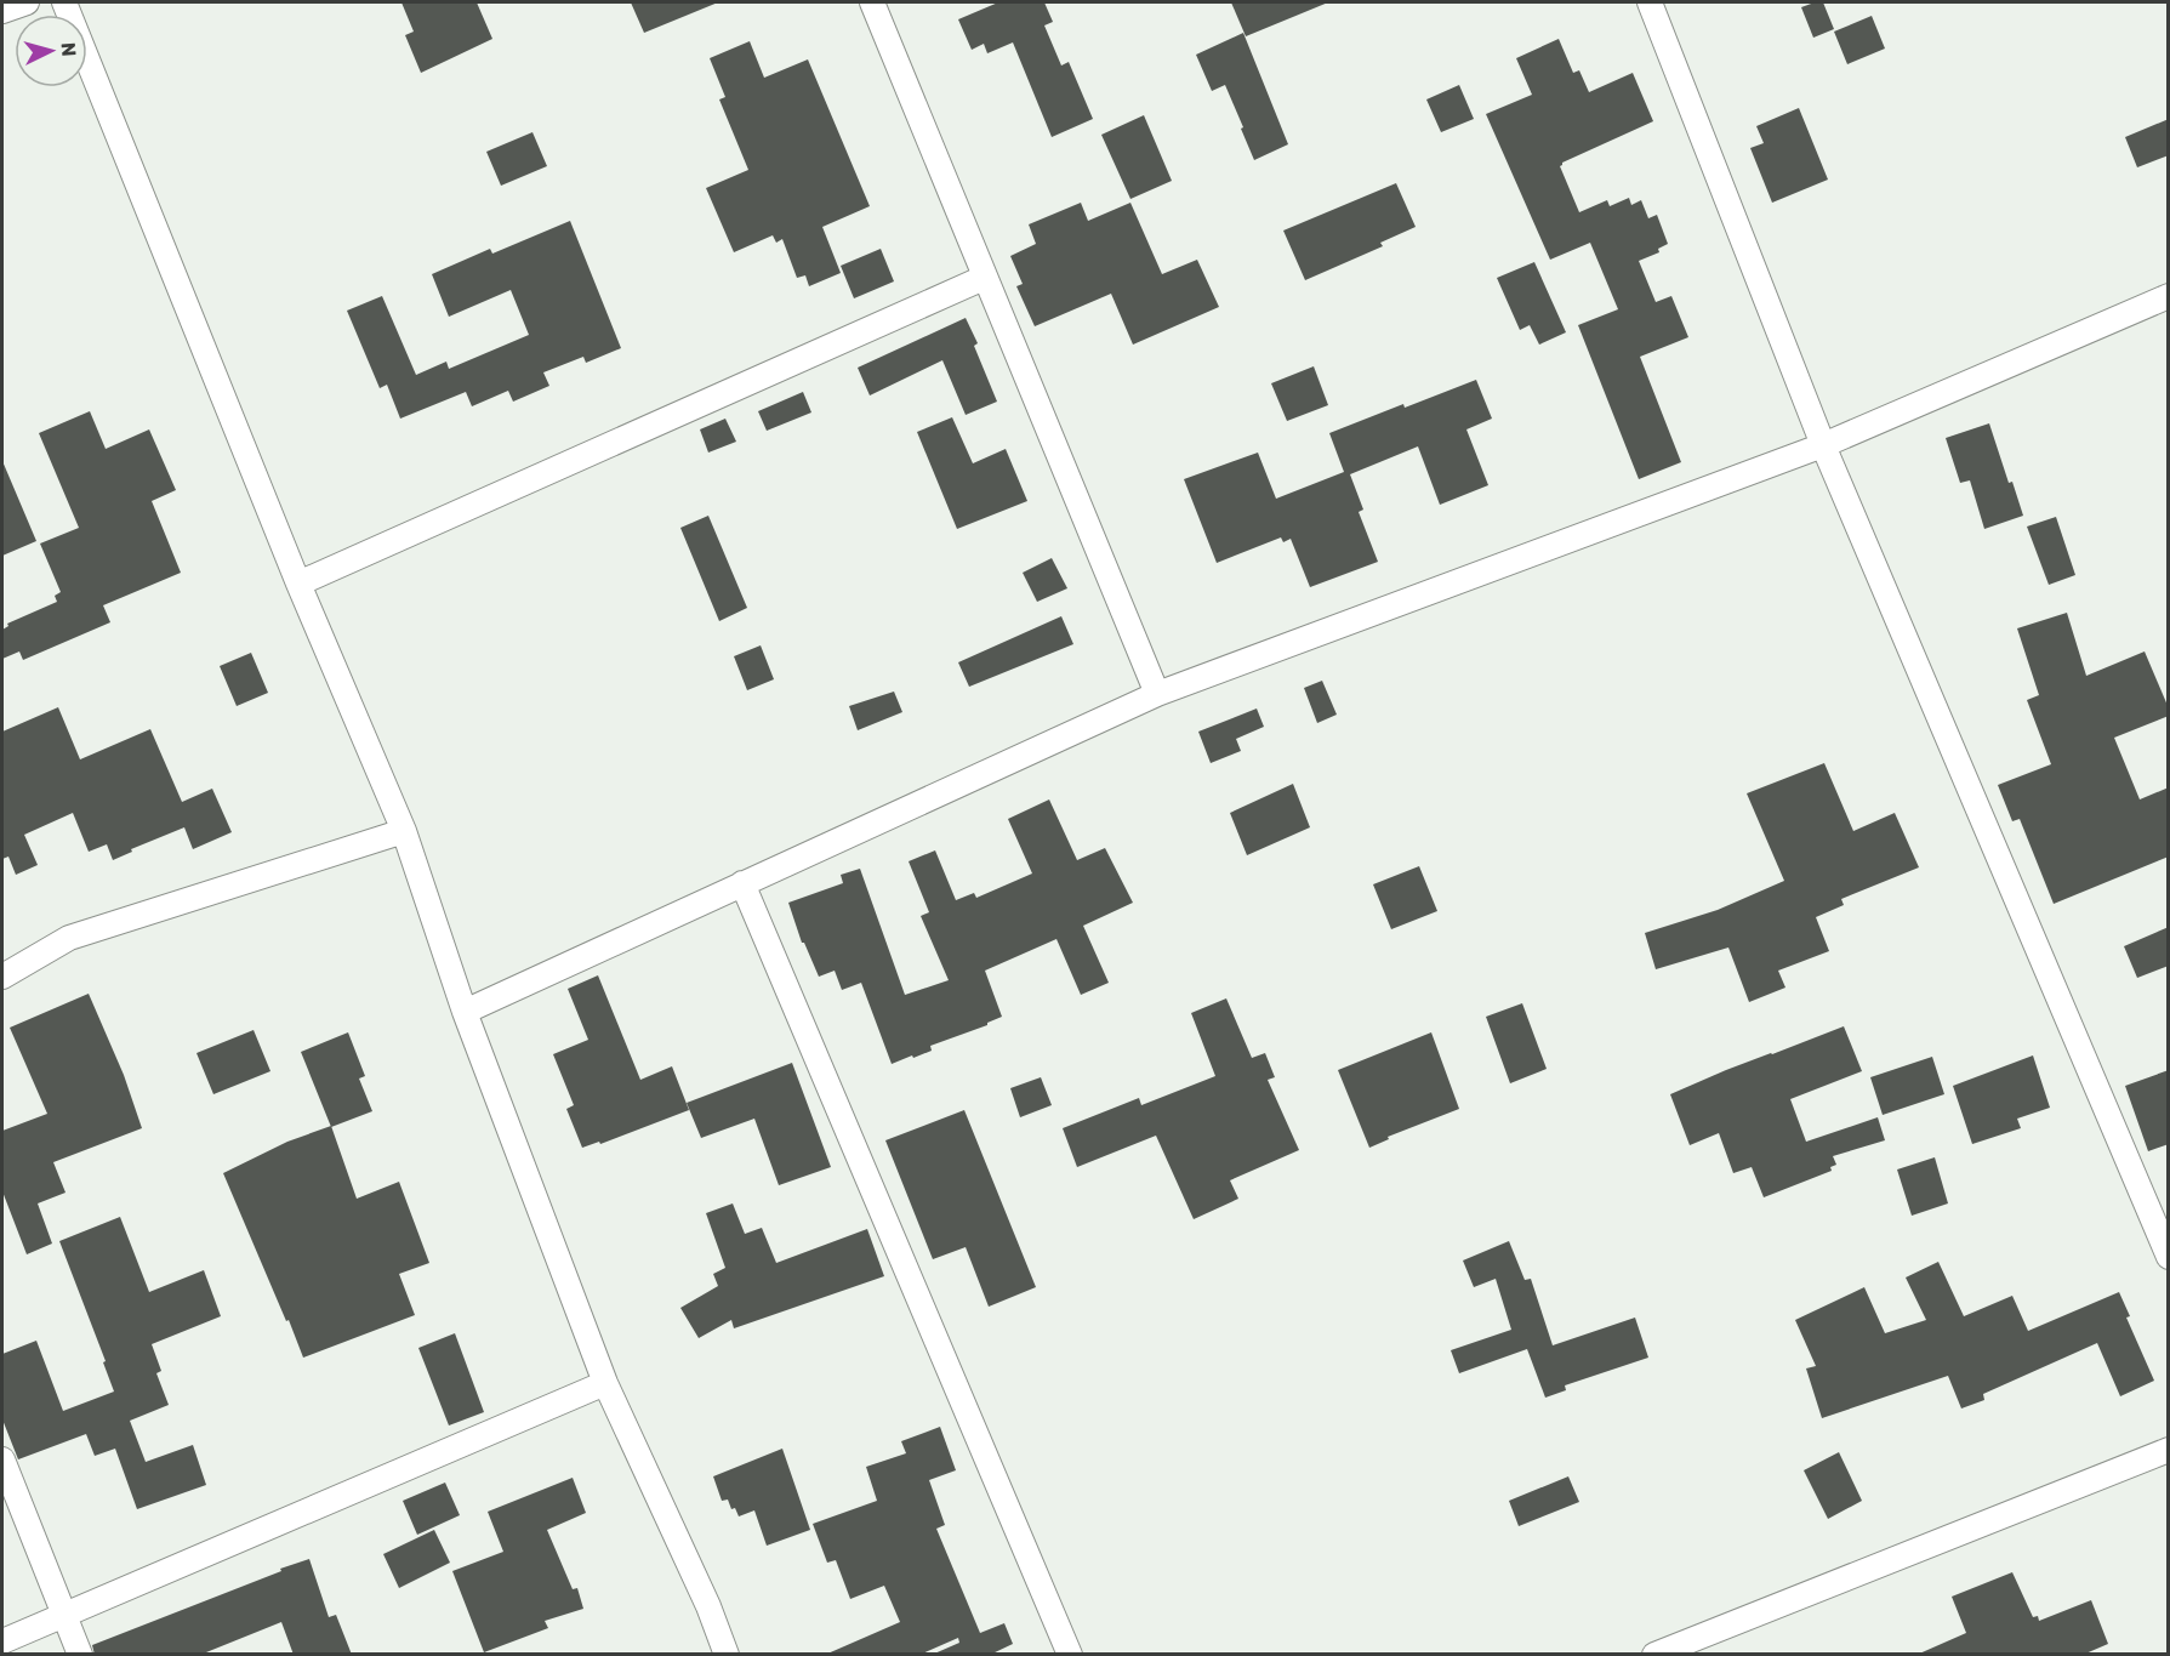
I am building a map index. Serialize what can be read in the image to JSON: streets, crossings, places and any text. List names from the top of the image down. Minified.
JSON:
{"north":"right"}
